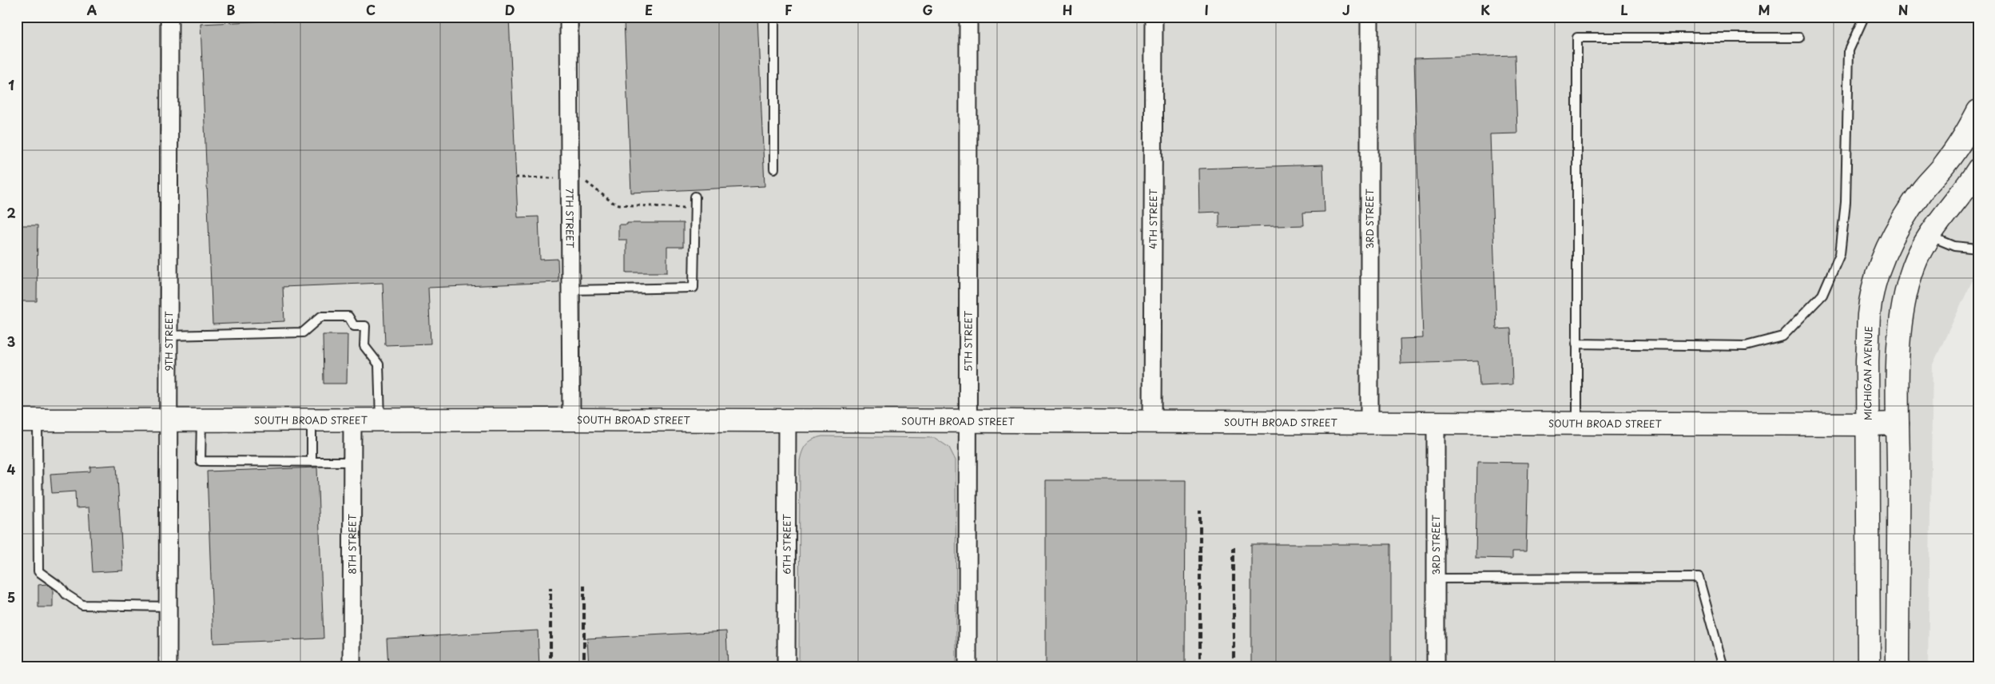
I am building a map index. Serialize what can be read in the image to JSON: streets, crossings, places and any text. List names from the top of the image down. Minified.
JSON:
{"streets":{"street":["7TH STREET","3RD STREET","4TH STREET","9TH STREET","5TH STREET","MICHIGAN AVENUE","SOUTH BROAD STREET","8TH STREET","6TH STREET"]},"crossings":[["7TH STREET","SOUTH BROAD STREET"],["3RD STREET","SOUTH BROAD STREET"],["4TH STREET","SOUTH BROAD STREET"],["9TH STREET","SOUTH BROAD STREET"],["5TH STREET","SOUTH BROAD STREET"],["MICHIGAN AVENUE","SOUTH BROAD STREET"],["SOUTH BROAD STREET","8TH STREET"],["SOUTH BROAD STREET","6TH STREET"]],"grid":{"columns":["A","B","C","D","E","F","G","H","I","J","K","L","M","N"],"rows":["1","2","3","4","5"]}}
